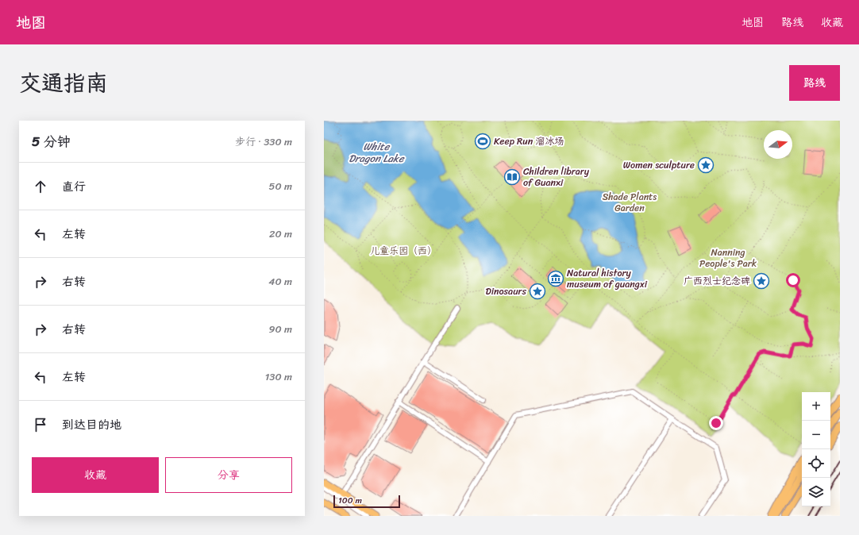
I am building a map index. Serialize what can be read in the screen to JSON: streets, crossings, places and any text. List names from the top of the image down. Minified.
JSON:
{"water":["White Dragon Lake"],"parks":["Shade Plants Garden","儿童乐园（西）","Nanning People's Park"],"places":{"sports":["Keep Run 溜冰场"],"place":["Women sculpture","广西烈士纪念碑","Dinosaurs"],"library":["Children library of Guanxi"],"museum":["Natural history museum of guangxi"]},"scale_bar":"100 m","north":"right","page":{"header":"地图","nav":["地图","路线","收藏"],"title":"交通指南","buttons":["路线",["收藏","分享"]],"heading":["5 分钟","步行 · 330 m"],"list":[["直行","50 m"],["左转","20 m"],["右转","40 m"],["右转","90 m"],["左转","130 m"],"到达目的地"],"map_buttons":["+","−"],"scale":"100 m"}}
